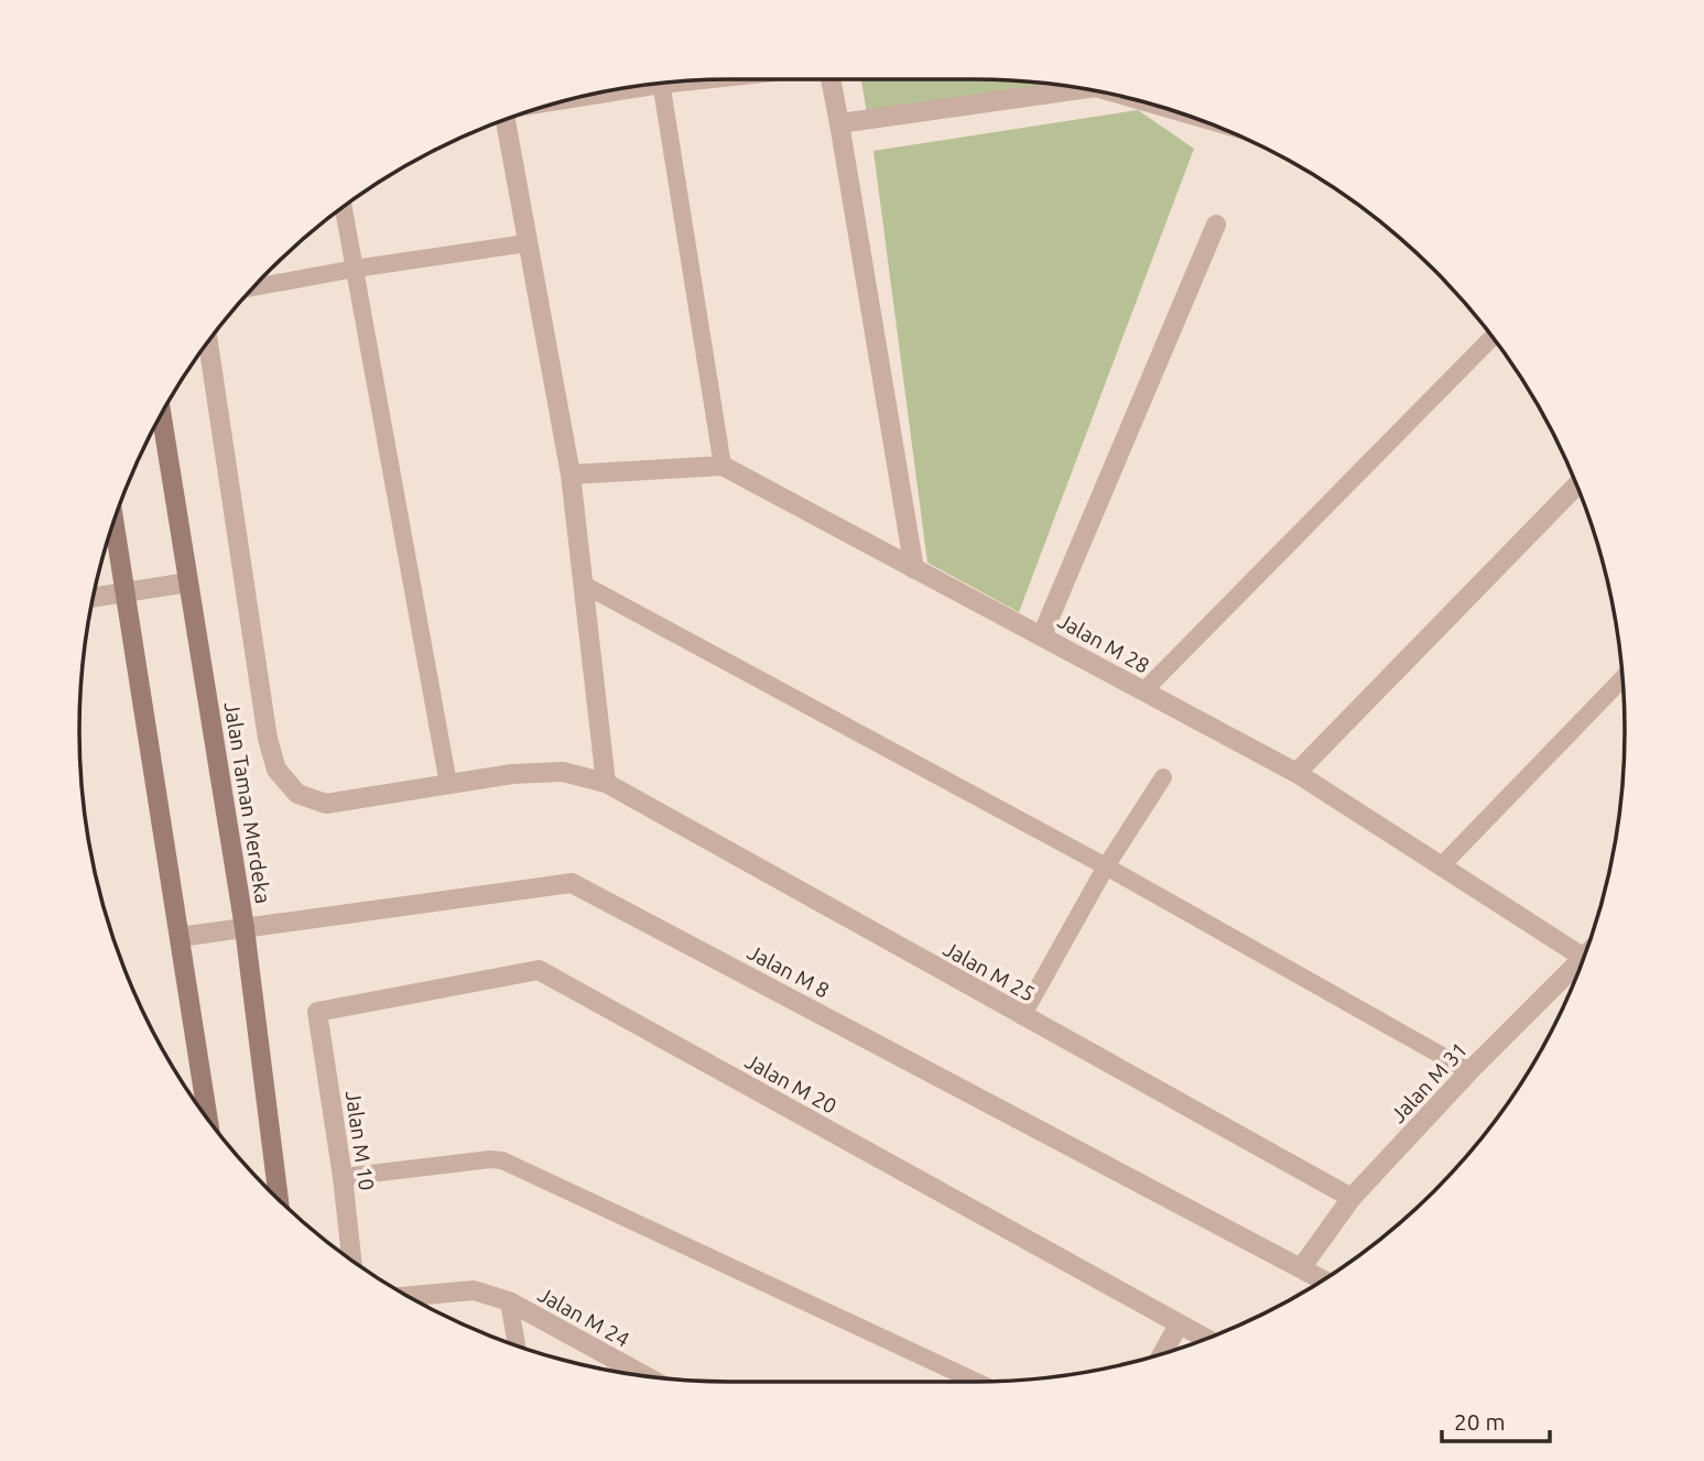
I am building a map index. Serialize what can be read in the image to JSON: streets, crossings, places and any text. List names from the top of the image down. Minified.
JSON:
{"streets":{"main road":["Jalan Taman Merdeka"],"street":["Jalan M 28","Jalan M 8","Jalan M 25","Jalan M 31","Jalan M 20","Jalan M 10","Jalan M 24"]},"crossings":[["Jalan M 28","Jalan M 31"],["Jalan Taman Merdeka","Jalan M 8"],["Jalan M 8","Jalan M 31"],["Jalan M 25","Jalan M 31"],["Jalan M 20","Jalan M 10"]],"scale_bar":"20 m"}
